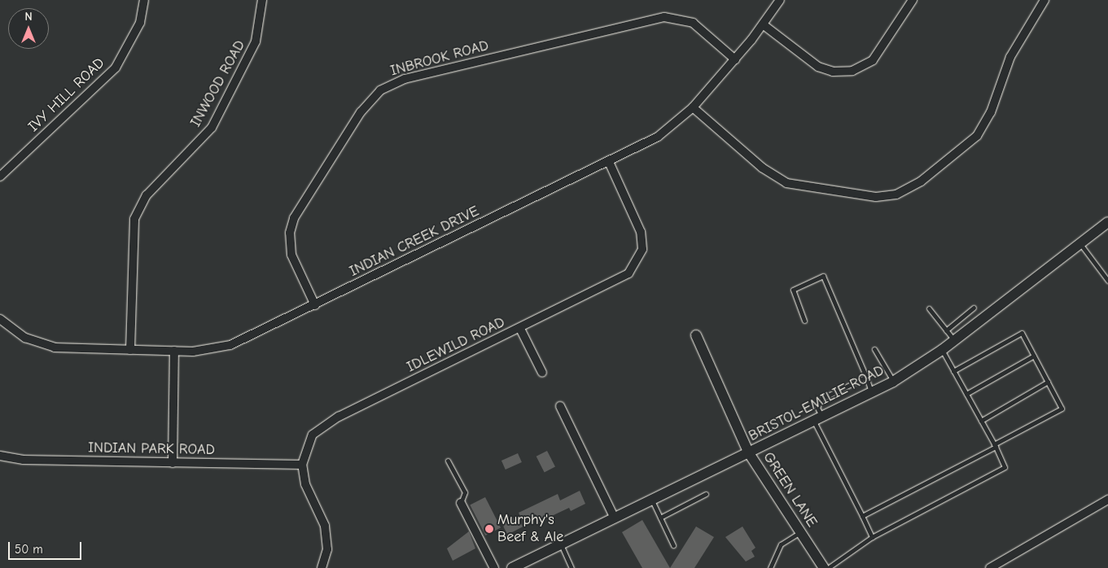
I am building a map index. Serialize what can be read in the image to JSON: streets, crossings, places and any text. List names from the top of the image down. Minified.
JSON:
{"streets":{"street":["INBROOK ROAD","INWOOD ROAD","IVY HILL ROAD","INDIAN CREEK DRIVE","IDLEWILD ROAD","BRISTOL-EMILIE ROAD","INDIAN PARK ROAD","GREEN LANE"]},"crossings":[["INBROOK ROAD","INDIAN CREEK DRIVE"],["INWOOD ROAD","INDIAN CREEK DRIVE"],["INDIAN CREEK DRIVE","IDLEWILD ROAD"],["IDLEWILD ROAD","INDIAN PARK ROAD"],["BRISTOL-EMILIE ROAD","GREEN LANE"]],"places":["Murphy's Beef & Ale"],"scale_bar":"50 m","north":"top"}
